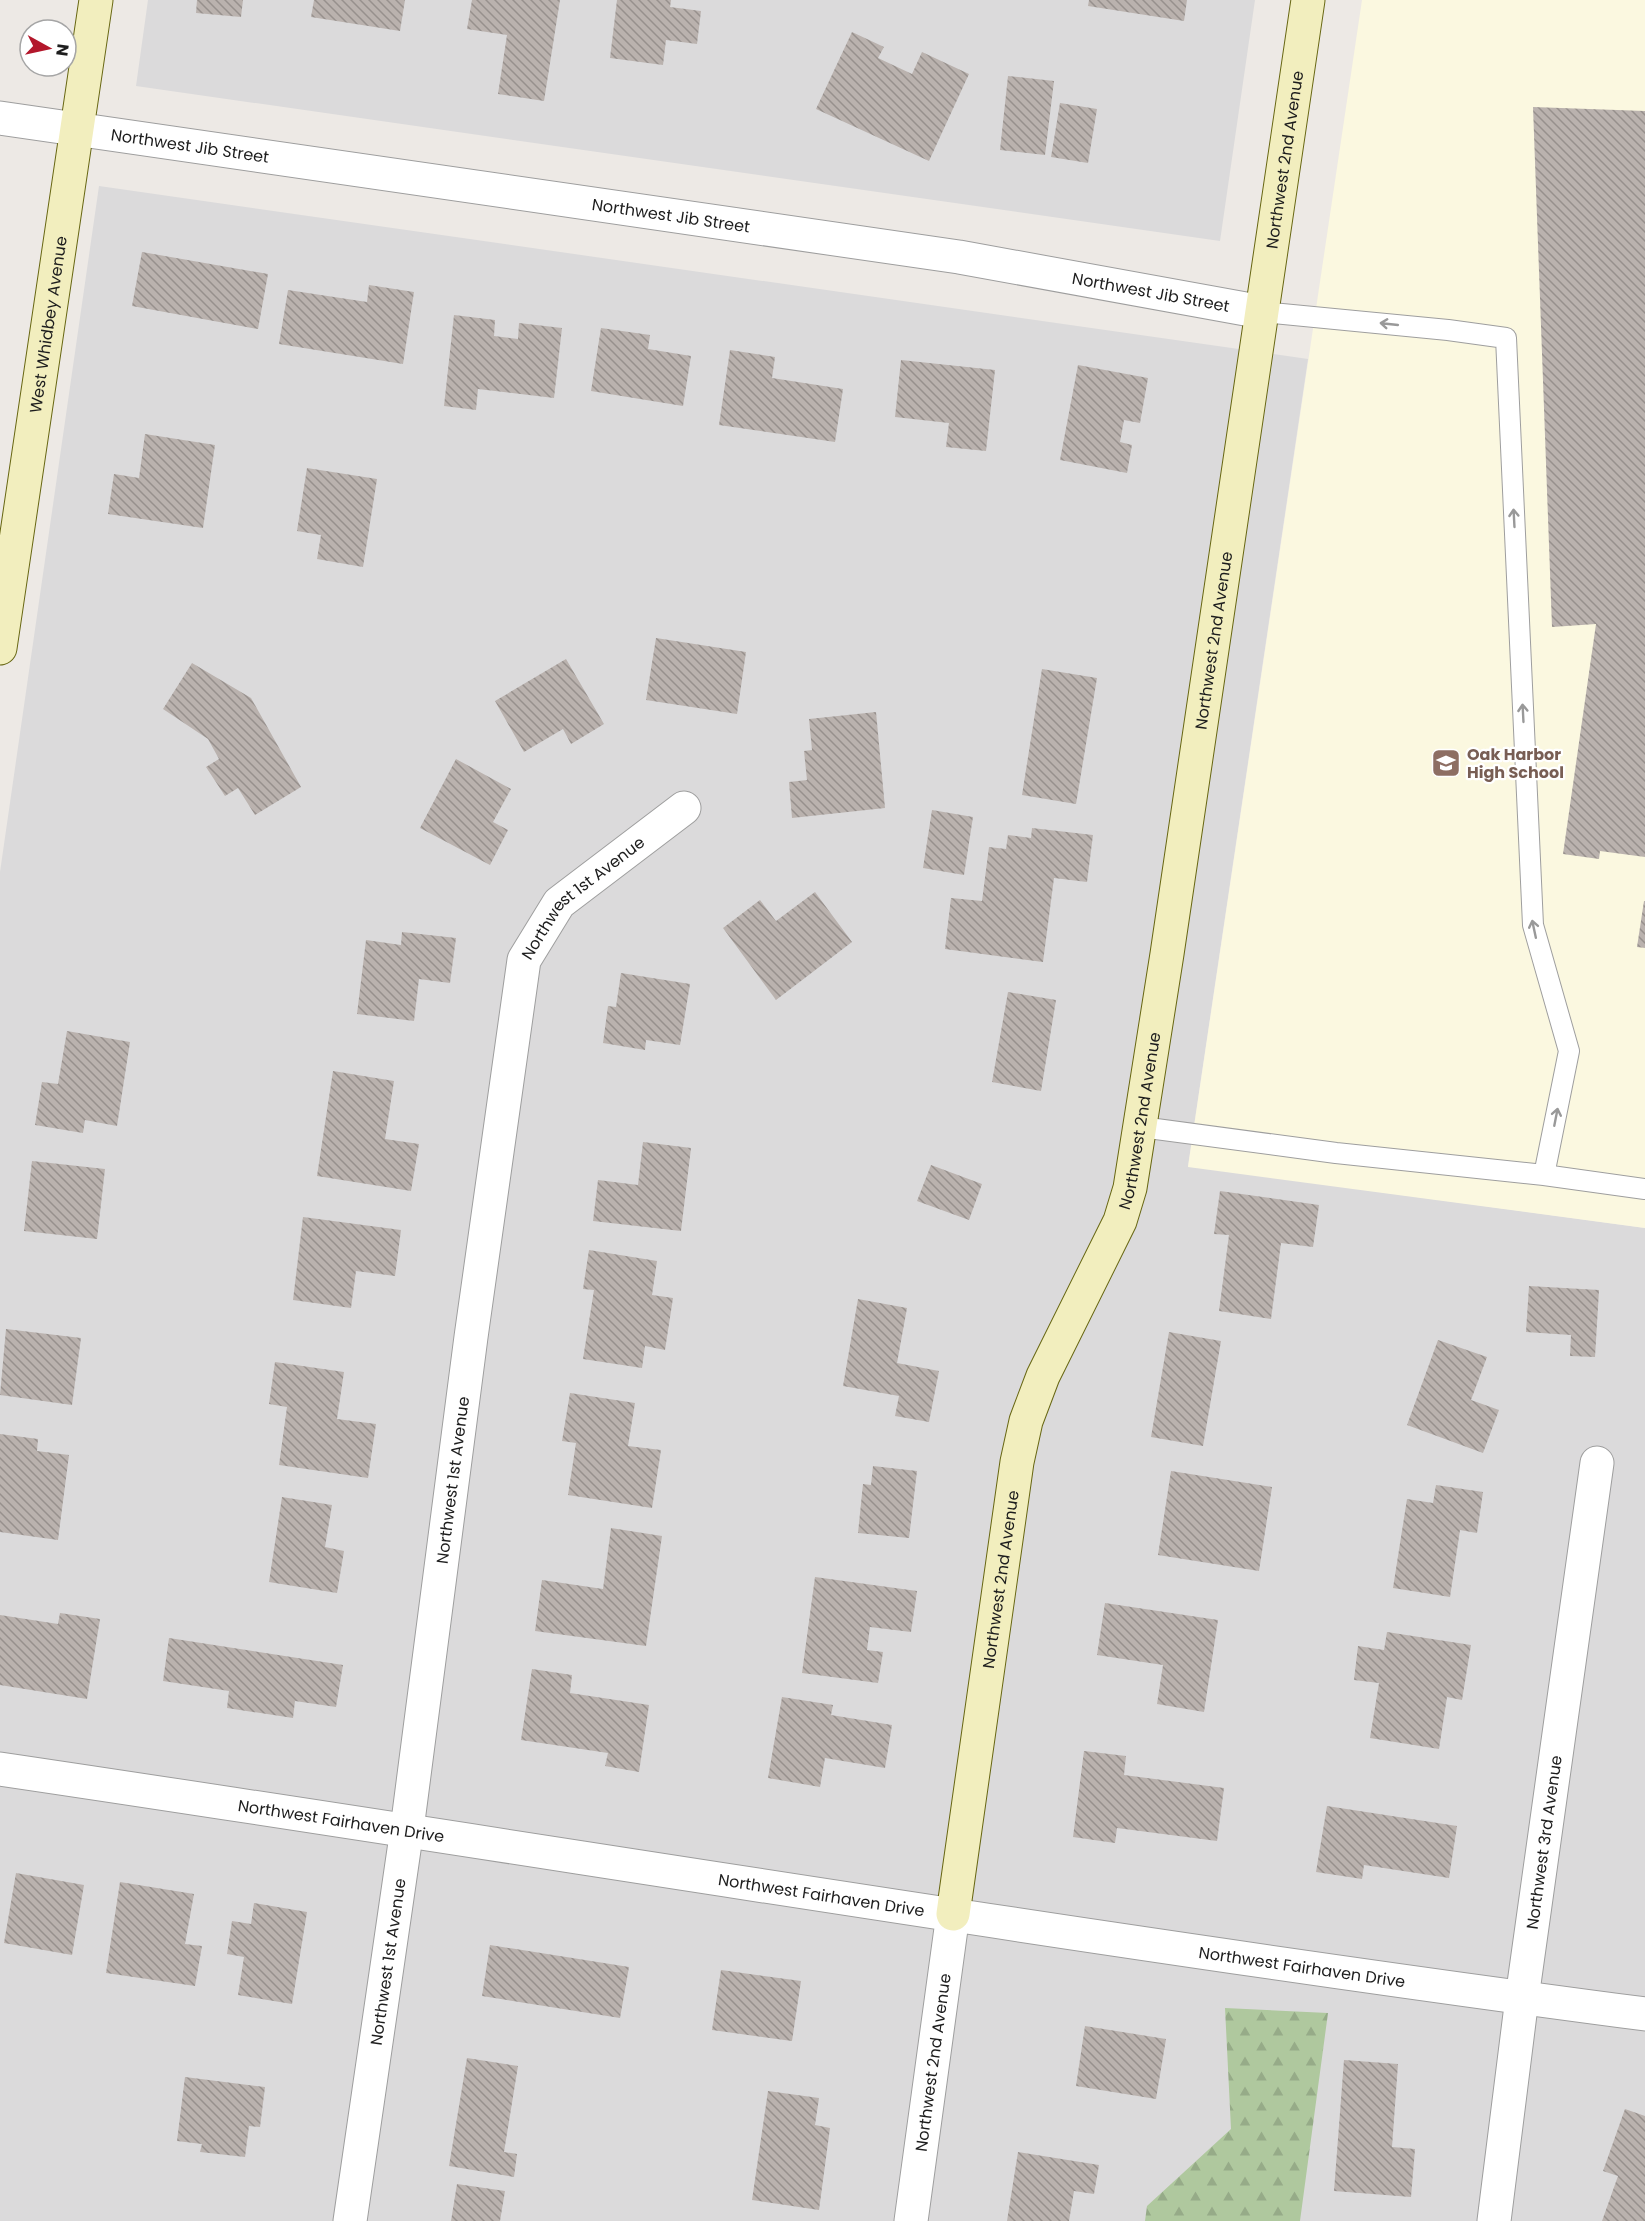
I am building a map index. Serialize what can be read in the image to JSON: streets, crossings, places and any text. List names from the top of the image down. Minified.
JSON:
{"streets":{"street":["Northwest Jib Street","Northwest 2nd Avenue","West Whidbey Avenue","Northwest 1st Avenue","Northwest Fairhaven Drive","Northwest 3rd Avenue"]},"crossings":[["Northwest Jib Street","Northwest 2nd Avenue"],["Northwest Jib Street","West Whidbey Avenue"],["Northwest 2nd Avenue","Northwest Fairhaven Drive"],["Northwest 1st Avenue","Northwest Fairhaven Drive"],["Northwest Fairhaven Drive","Northwest 3rd Avenue"]],"places":{"school or university":["Oak Harbor High School"]},"north":"right"}
